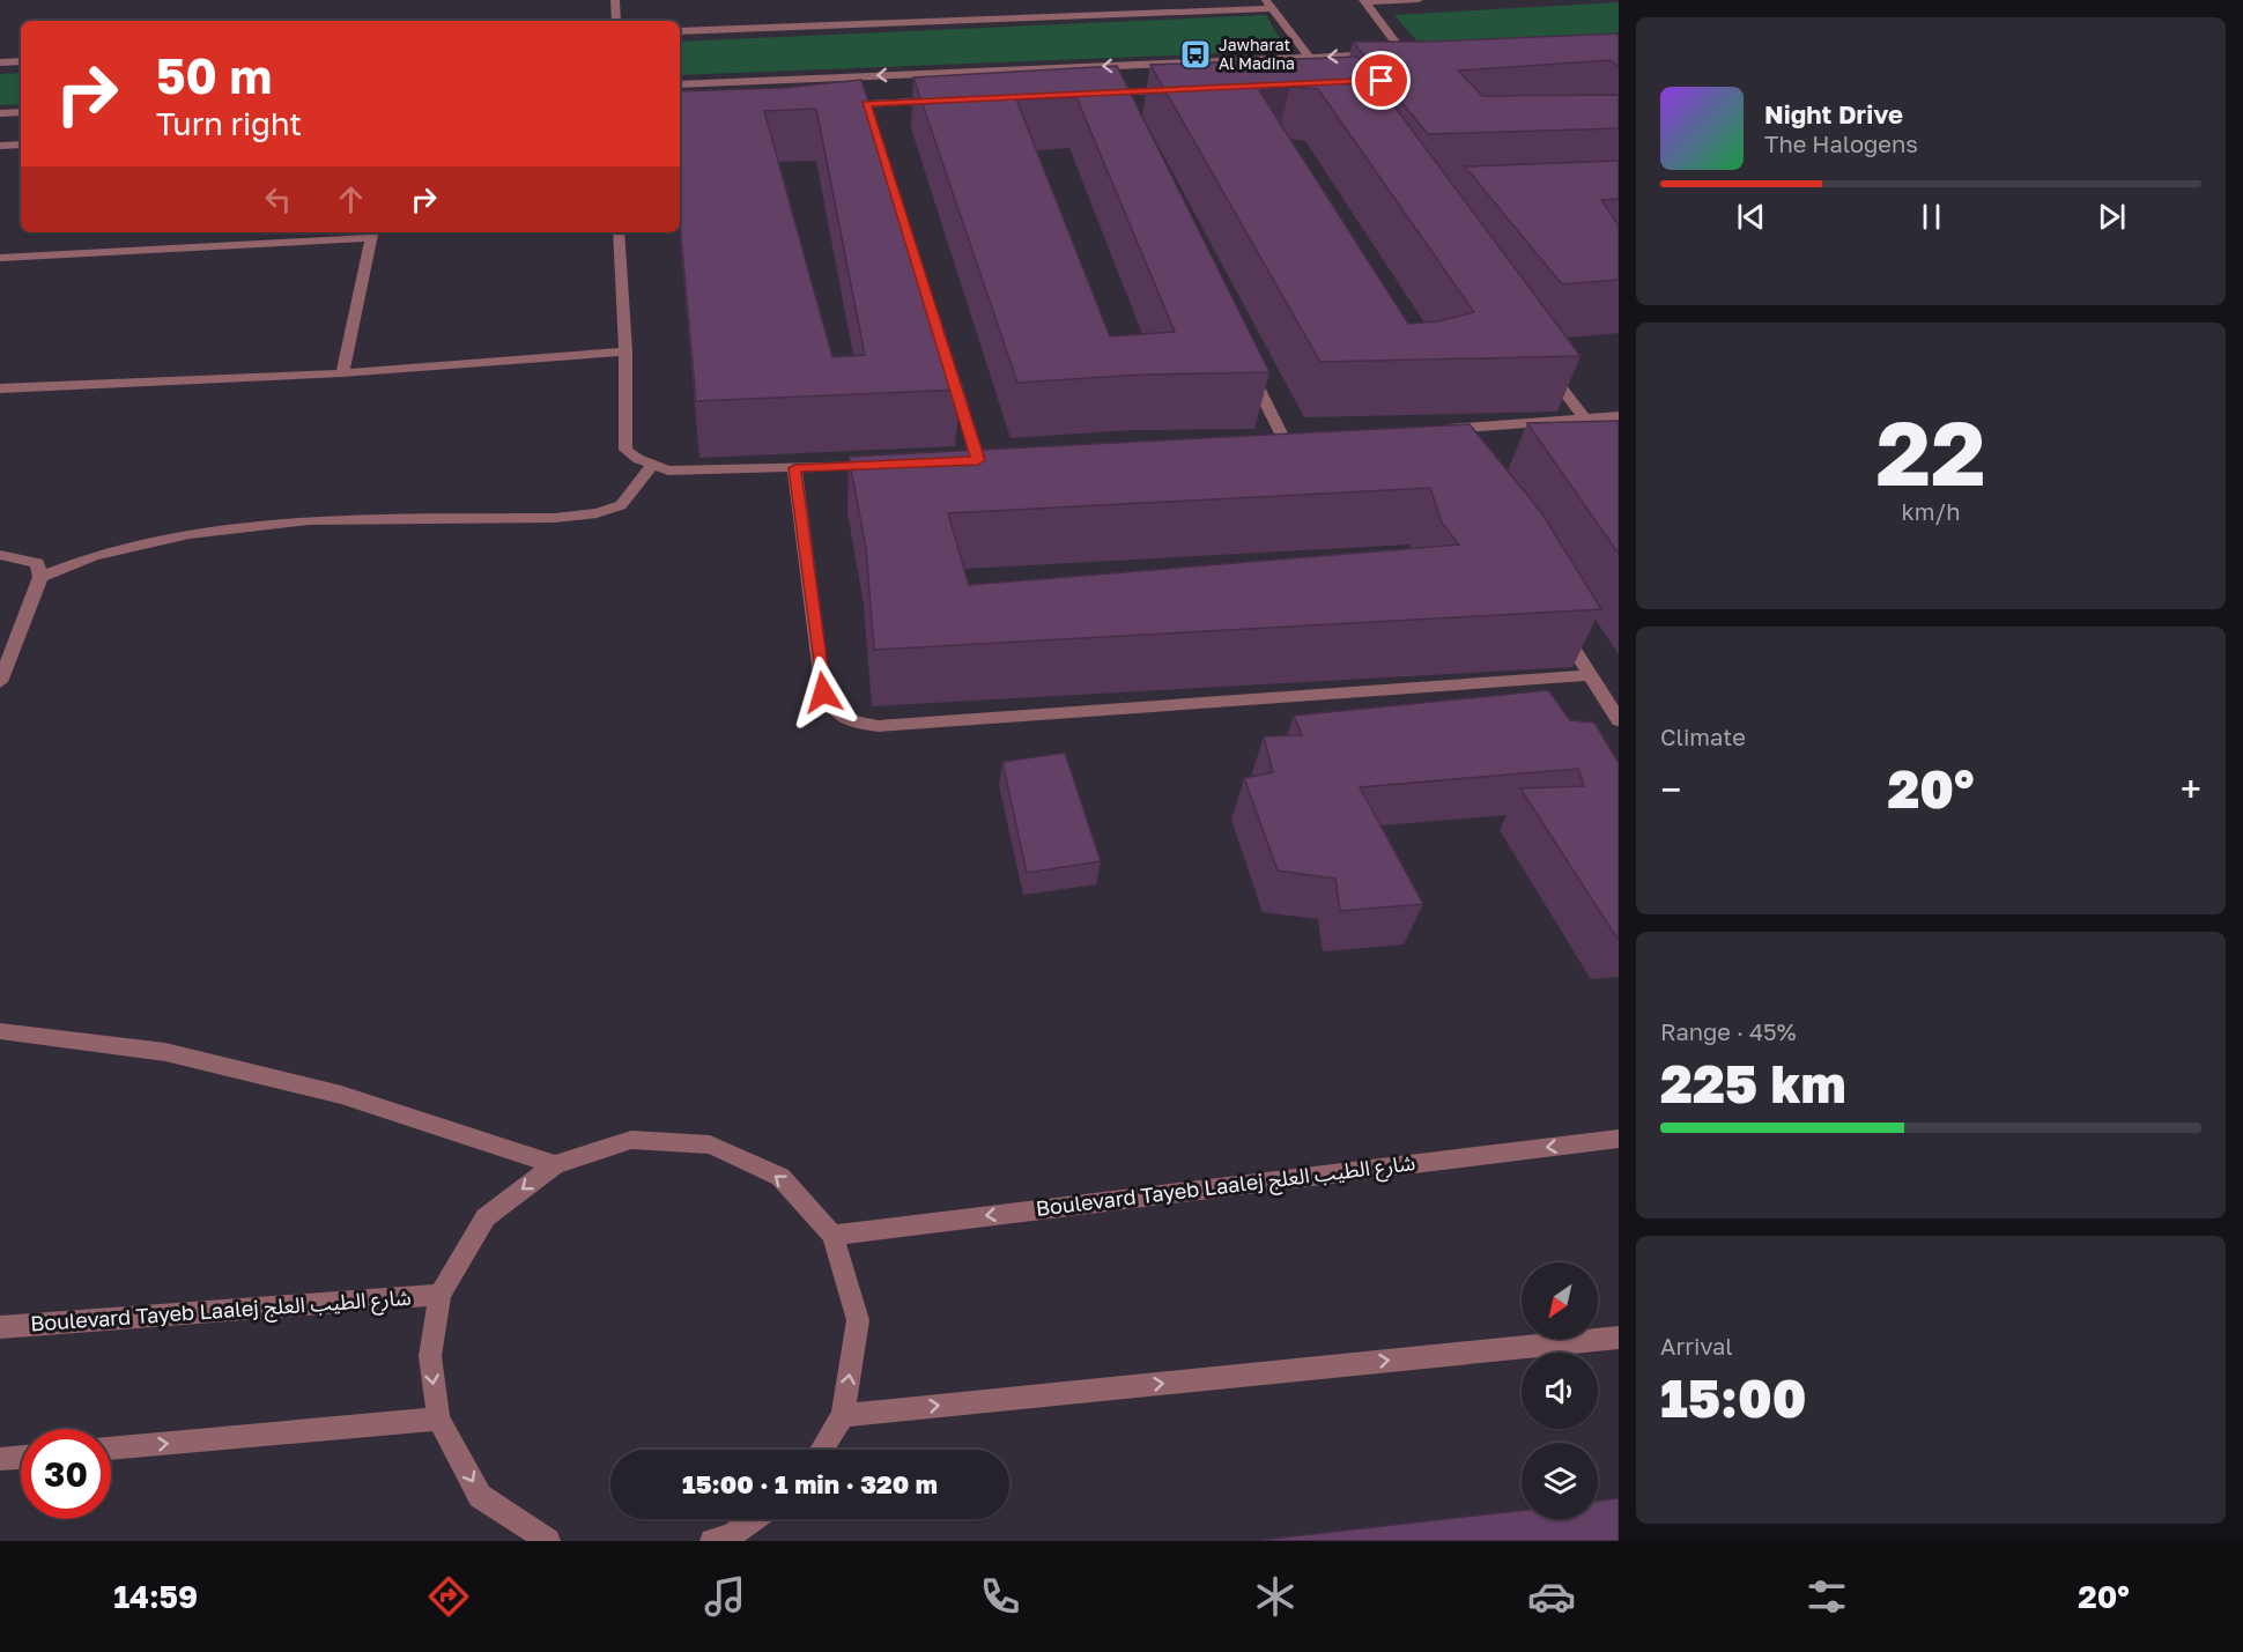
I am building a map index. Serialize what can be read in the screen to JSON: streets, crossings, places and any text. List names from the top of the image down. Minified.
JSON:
{"streets":{"street":["Boulevard Tayeb Laalej شارع الطيب العلج"]},"one_way":["Boulevard Tayeb Laalej شارع الطيب العلج"],"places":{"bus stop":["Jawharat Al Madina"]},"north":"bottom left","page":{"turn":["50 m","Turn right"],"song":["Night Drive","The Halogens"],"tile":[["22","km/h"],"Climate",["Range · 45%","225 km"],["Arrival","15:00"]],"heat":["−","20°","+"],"limit":"30","trip":"15:00 · 1 min · 320 m","tabs":["14:59","20°"]}}
